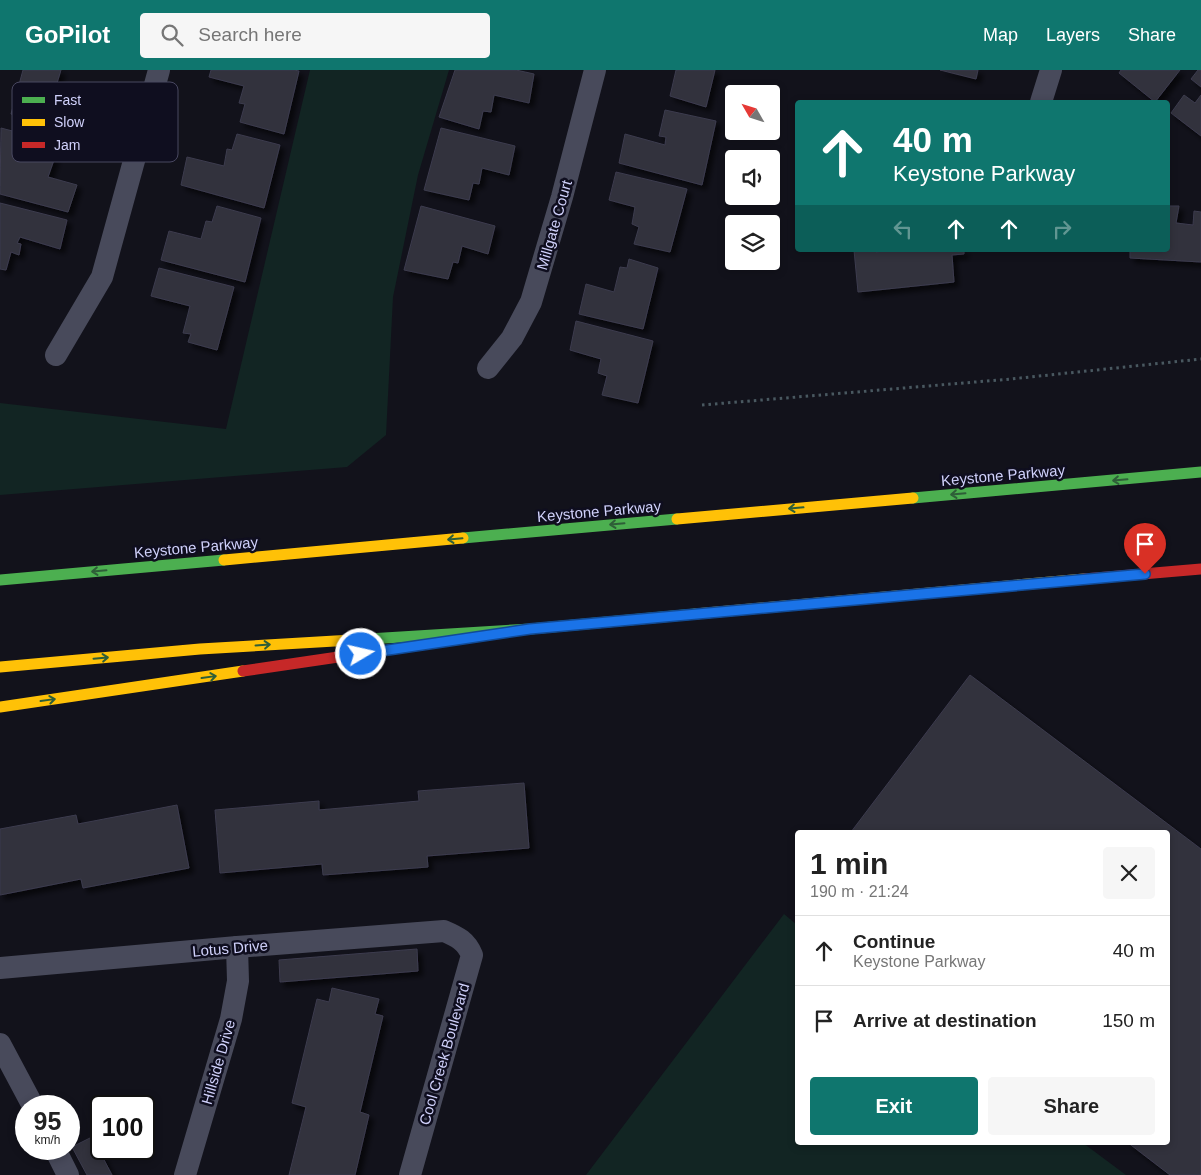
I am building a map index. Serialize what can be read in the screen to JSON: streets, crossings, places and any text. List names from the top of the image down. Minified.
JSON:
{"streets":{"highway":["Keystone Parkway"],"street":["Millgate Court","Lotus Drive","Cool Creek Boulevard","Hillside Drive"]},"crossings":[["Lotus Drive","Cool Creek Boulevard"],["Lotus Drive","Hillside Drive"]],"legend":["Fast","Slow","Jam"],"north":"top left","page":{"header":"GoPilot","search":"Search here","nav":["Map","Layers","Share"],"turn":["40 m","Keystone Parkway"],"heading":["1 min","190 m · 21:24"],"list":[{"name":"Continue","note":"Keystone Parkway","value":"40 m"},{"name":"Arrive at destination","value":"150 m"}],"buttons":["Exit","Share"],"speed":"95 km/h","limit":"100"}}
